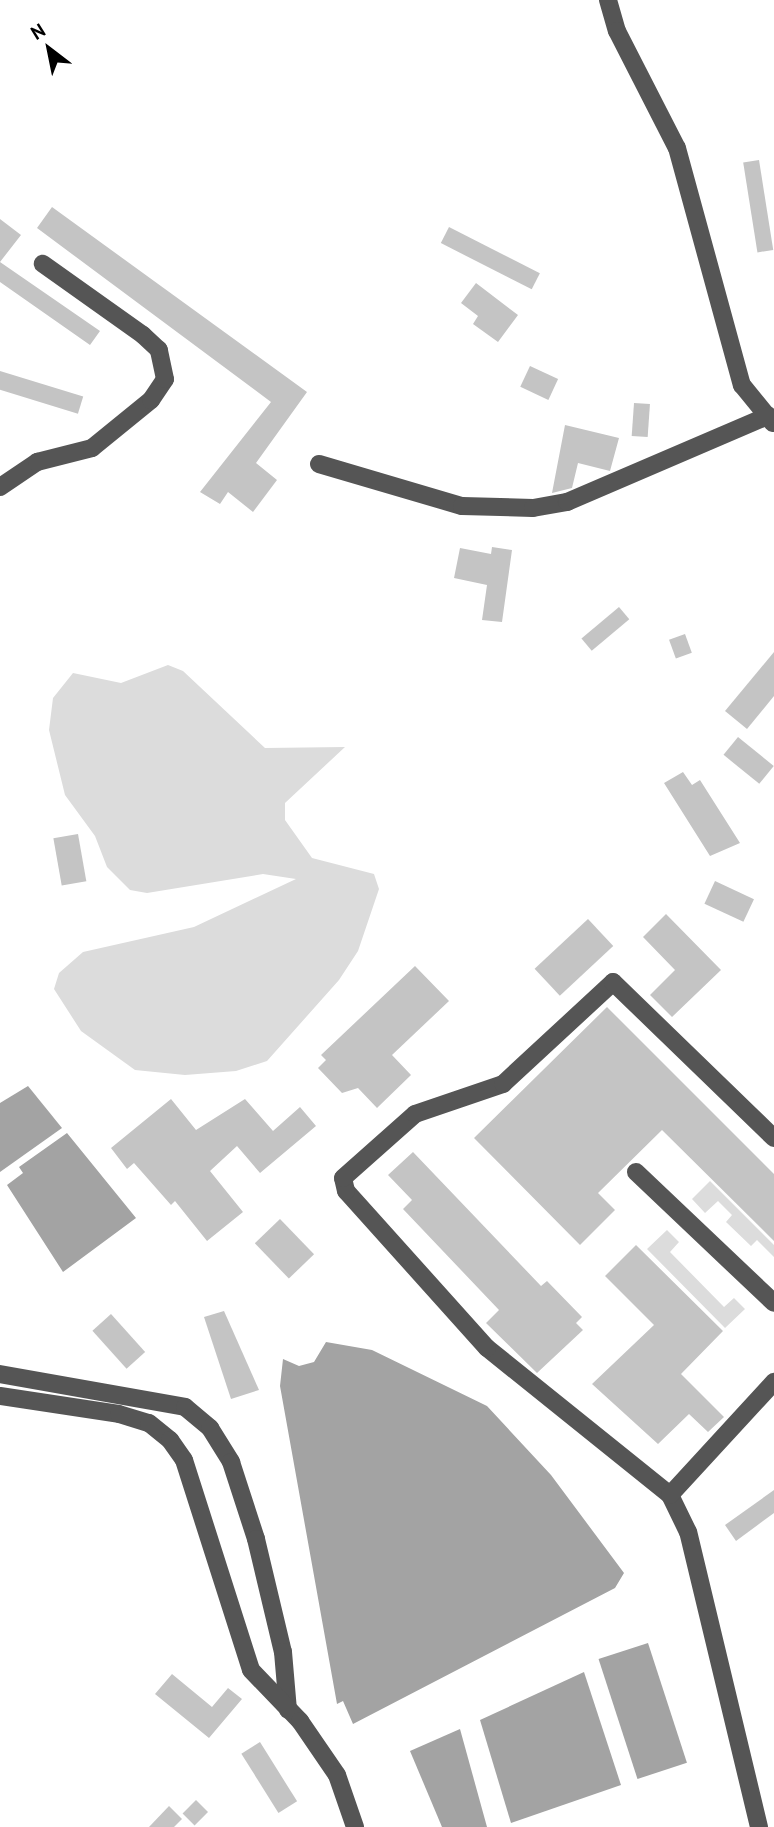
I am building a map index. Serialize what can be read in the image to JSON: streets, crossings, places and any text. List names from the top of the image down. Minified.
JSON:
{"north":"top left"}
